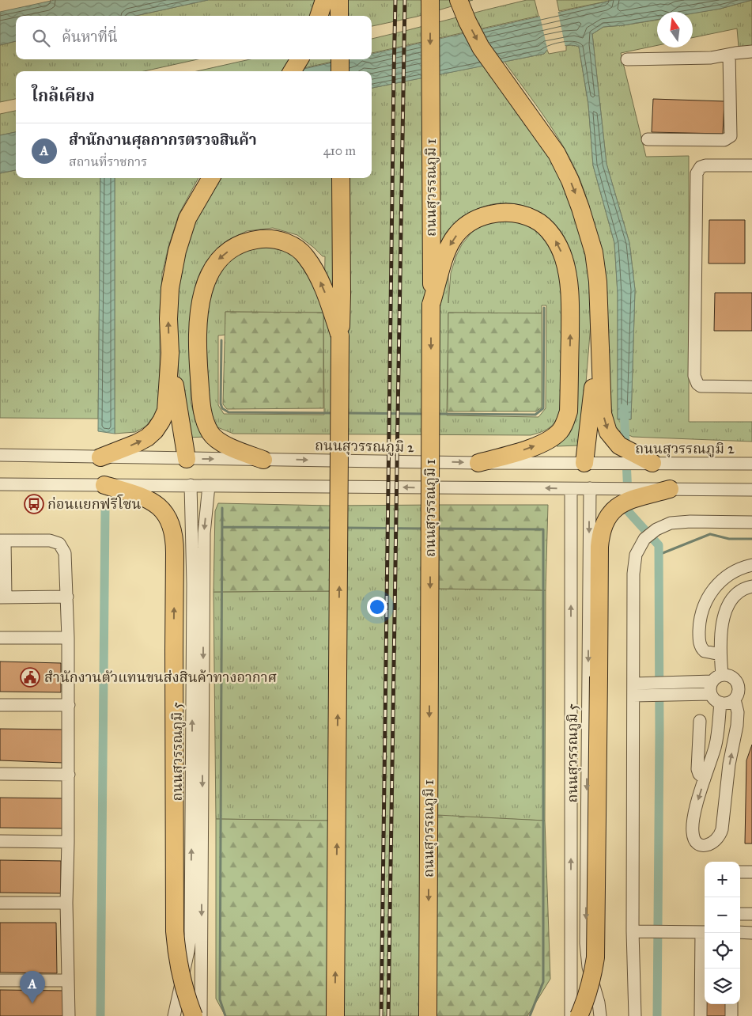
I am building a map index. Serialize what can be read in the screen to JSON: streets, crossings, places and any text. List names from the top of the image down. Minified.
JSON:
{"streets":{"highway":["ถนนสุวรรณภูมิ 1"],"street":["ถนนสุวรรณภูมิ 2","ถนนสุวรรณภูมิ 5"]},"places":{"bus stop":["ก่อนแยกฟรีโซน"],"public building":["สำนักงานตัวแทนขนส่งสินค้าทางอากาศ"]},"north":"top","page":{"search":"ค้นหาที่นี่","heading":"ใกล้เคียง","list":[{"mark":"A","name":"สำนักงานศุลกากรตรวจสินค้า","note":"สถานที่ราชการ","value":"410 m"}],"map_buttons":["+","−"],"pins":"A"}}
